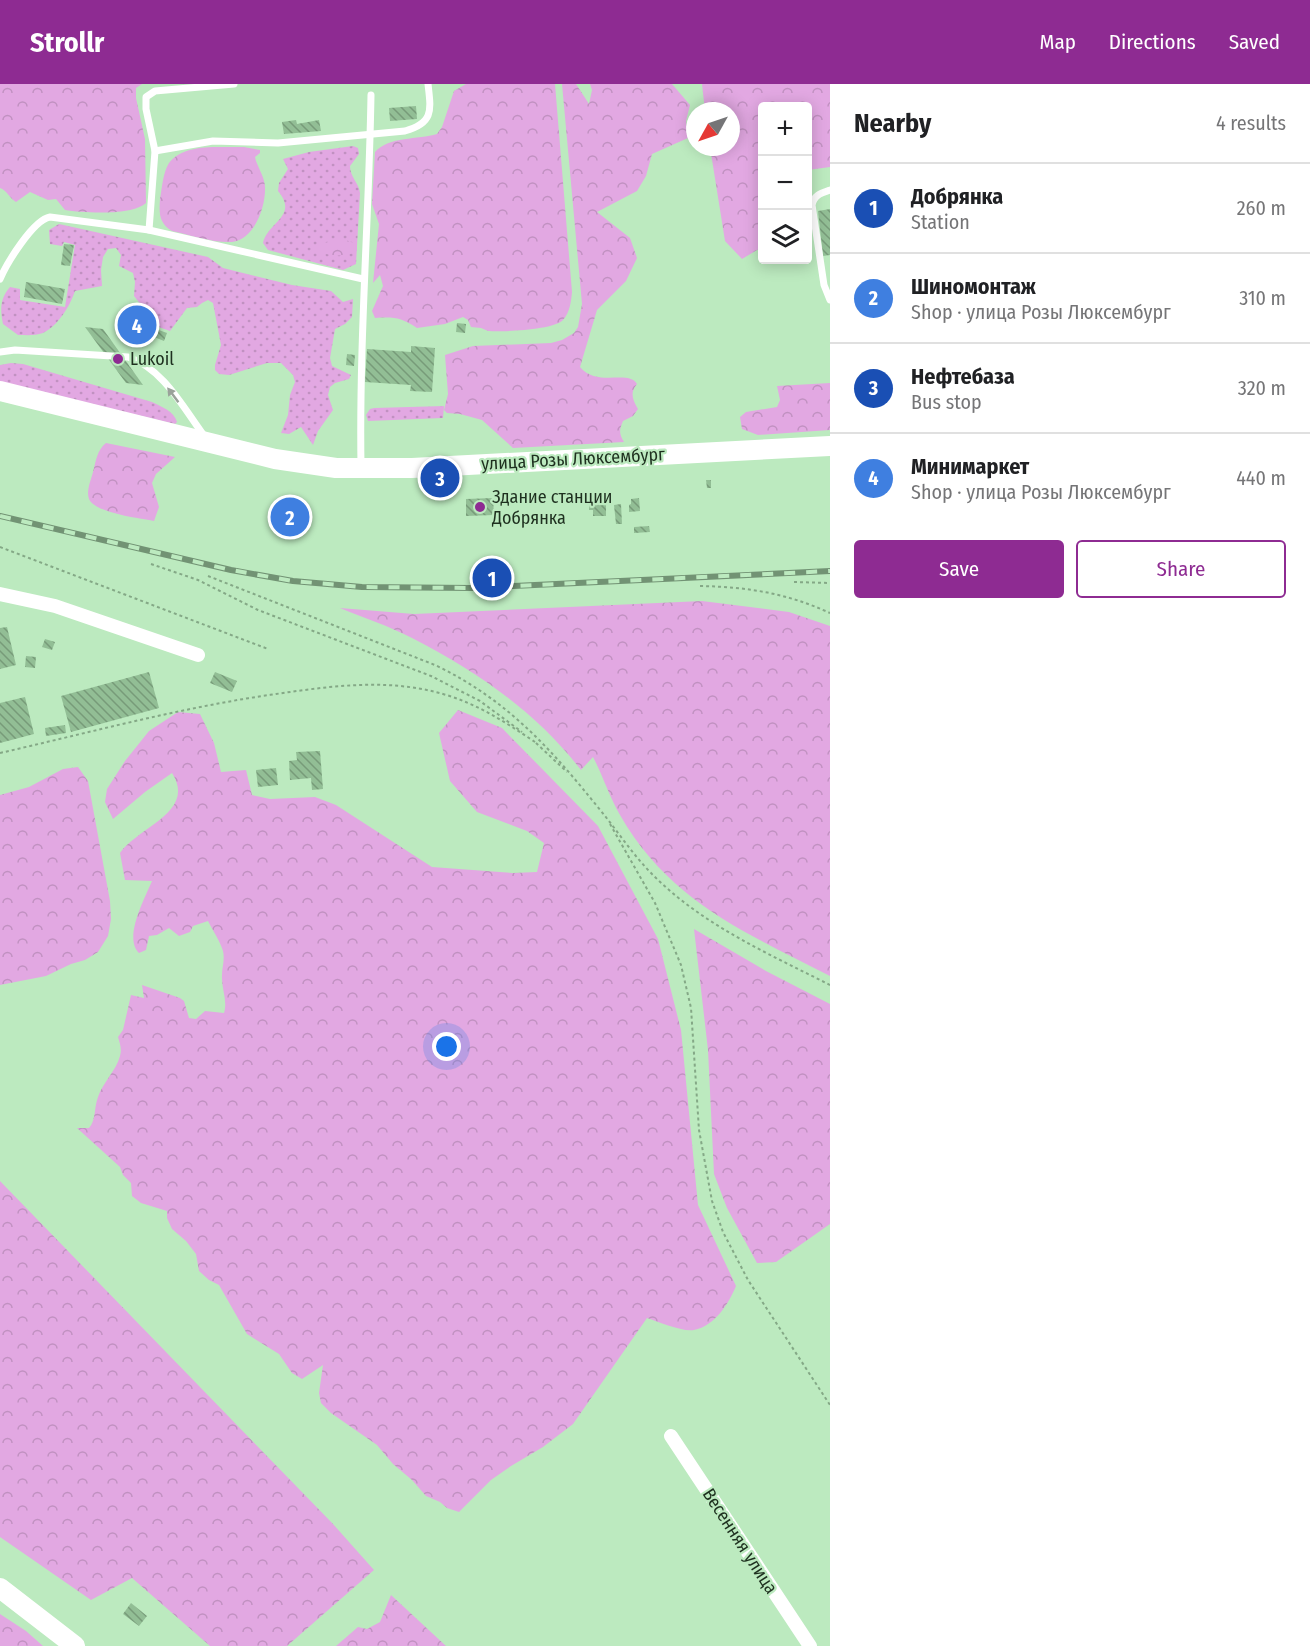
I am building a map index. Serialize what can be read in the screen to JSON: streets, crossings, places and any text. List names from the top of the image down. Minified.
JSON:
{"streets":{"street":["улица Розы Люксембург","Весенняя улица"]},"places":["Lukoil","Здание станции Добрянка"],"north":"bottom left","page":{"header":"Strollr","nav":["Map","Directions","Saved"],"heading":["Nearby","4 results"],"map_buttons":["+","−"],"list":[{"mark":"1","name":"Добрянка","note":"Station","value":"260 m"},{"mark":"2","name":"Шинoмонтаж","note":"Shop · улица Розы Люксембург","value":"310 m"},{"mark":"3","name":"Нефтебаза","note":"Bus stop","value":"320 m"},{"mark":"4","name":"Минимаркет","note":"Shop · улица Розы Люксембург","value":"440 m"}],"pins":["4","3","2","1"],"buttons":["Save","Share"]}}
